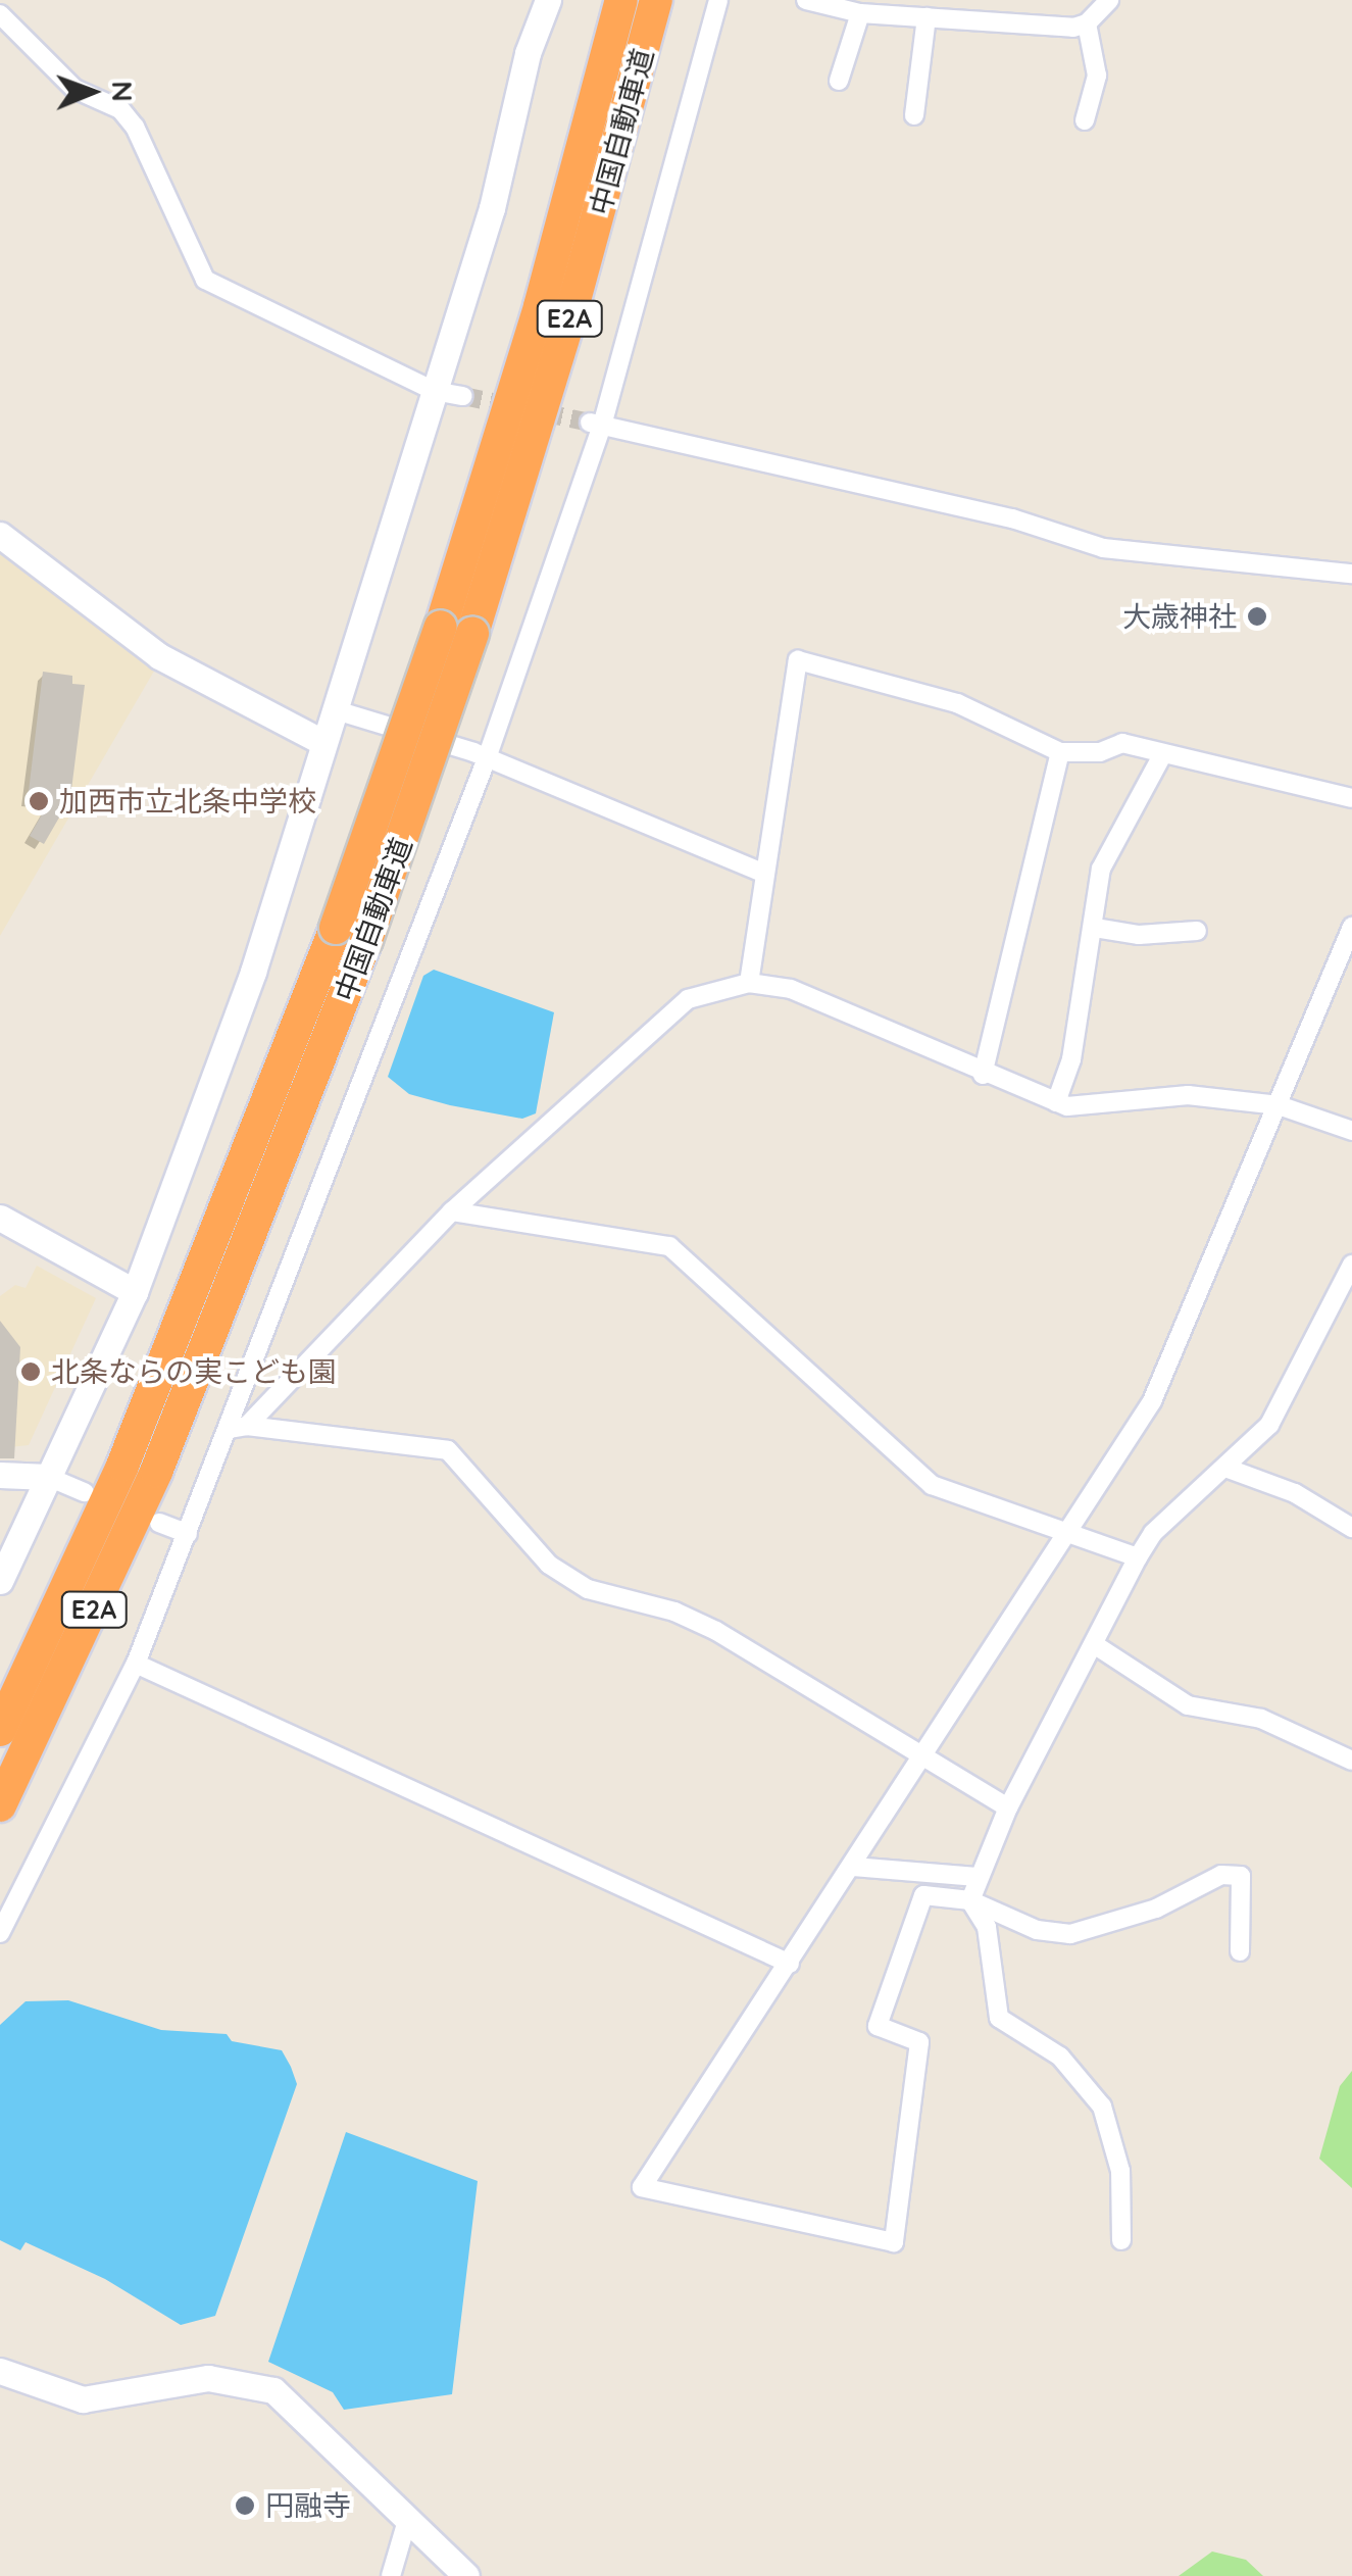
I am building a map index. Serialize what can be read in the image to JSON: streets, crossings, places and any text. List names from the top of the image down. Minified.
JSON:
{"streets":{"highway":["中国自動車道","E2A"]},"places":["大歳神社","加西市立北条中学校","北条ならの実こども園","円融寺"],"north":"right"}
